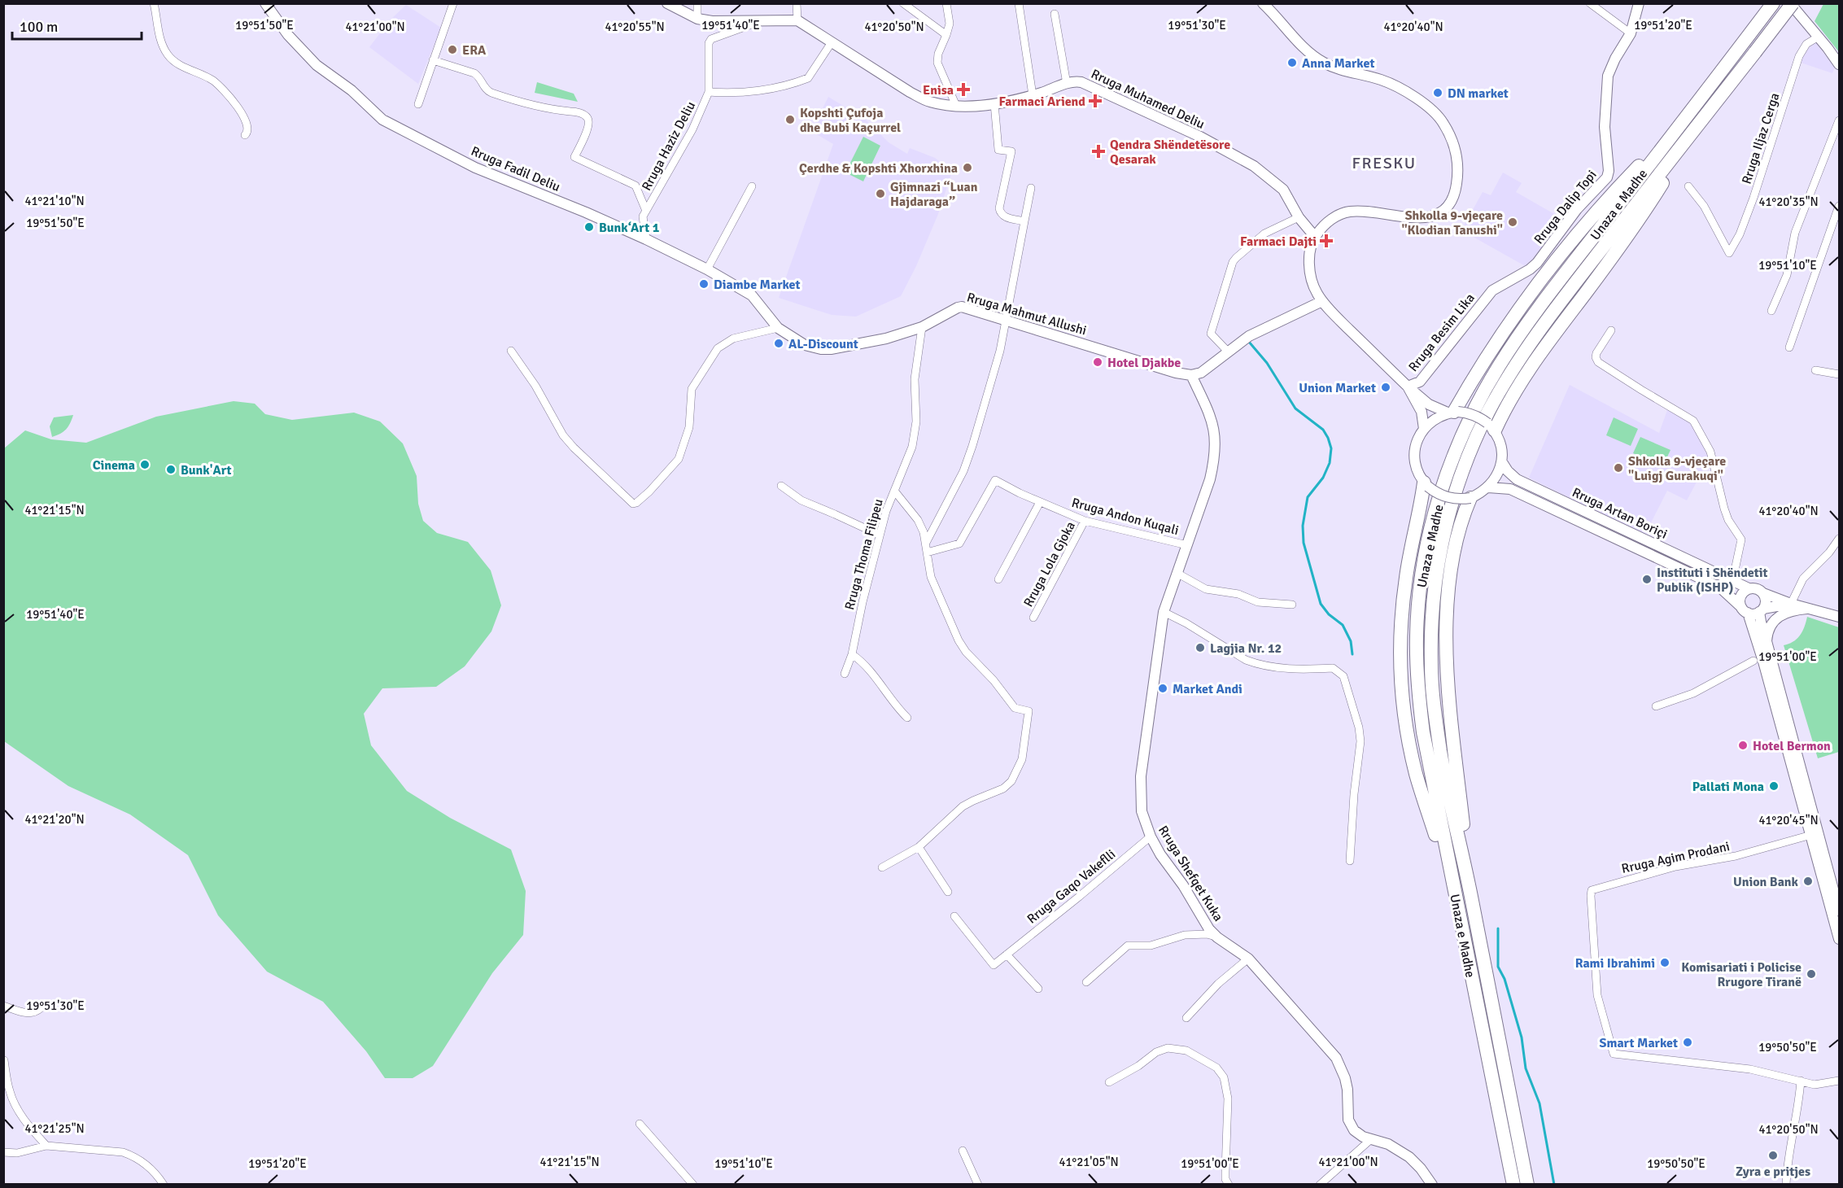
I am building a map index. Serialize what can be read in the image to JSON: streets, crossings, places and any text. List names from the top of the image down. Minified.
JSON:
{"streets":{"highway":["Unaza e Madhe"],"street":["Rruga Muhamed Deliu","Rruga Iljaz Cerga","Rruga Haziz Deliu","Rruga Fadil Deliu","Rruga Dalip Topi","Rruga Mahmut Allushi","Rruga Besim Lika","Rruga Artan Boriçi","Rruga Andon Kuqali","Rruga Thoma Filipeu","Rruga Lola Gjoka","Rruga Agim Prodani","Rruga Shefqet Kuka","Rruga Gaqo Vakeflli"]},"crossings":[["Rruga Haziz Deliu","Rruga Fadil Deliu"],["Rruga Fadil Deliu","Rruga Mahmut Allushi"],["Rruga Dalip Topi","Rruga Besim Lika"],["Rruga Mahmut Allushi","Rruga Thoma Filipeu"],["Rruga Mahmut Allushi","Rruga Shefqet Kuka"],["Rruga Andon Kuqali","Rruga Lola Gjoka"],["Rruga Andon Kuqali","Rruga Shefqet Kuka"],["Rruga Shefqet Kuka","Rruga Gaqo Vakeflli"]],"districts":["FRESKU"],"places":{"other":["ERA","Anna Market","DN market","Kopshti Çufoja dhe Bubi Kaçurrel","Çerdhe & Kopshti Xhorxhina","Gjimnazi “Luan Hajdaraga”","Shkolla 9-vjeçare \"Klodian Tanushi\"","Bunk‘Art 1","Diambe Market","AL-Discount","Hotel Djakbe","Union Market","Cinema","Shkolla 9-vjeçare \"Luigj Gurakuqi\"","Bunk'Art","Instituti i Shëndetit Publik (ISHP)","Lagjia Nr. 12","Market Andi","Hotel Bermon","Pallati Mona","Union Bank","Rami Ibrahimi","Komisariati i Policise Rrugore Tiranë","Smart Market","Zyra e pritjes"],"health":["Enisa","Farmaci Ariend","Qendra Shëndetësore Qesarak","Farmaci Dajti"]},"scale_bar":"100 m","coordinates":["19°51'40\"E","19°51'50\"E","19°51'30\"E","19°51'20\"E","41°20'40\"N","41°21'00\"N","41°20'55\"N","41°20'50\"N","41°21'10\"N","41°20'35\"N","19°51'10\"E","41°21'15\"N","19°51'00\"E","41°21'20\"N","41°20'45\"N","19°50'50\"E","41°21'25\"N","41°21'05\"N"]}
